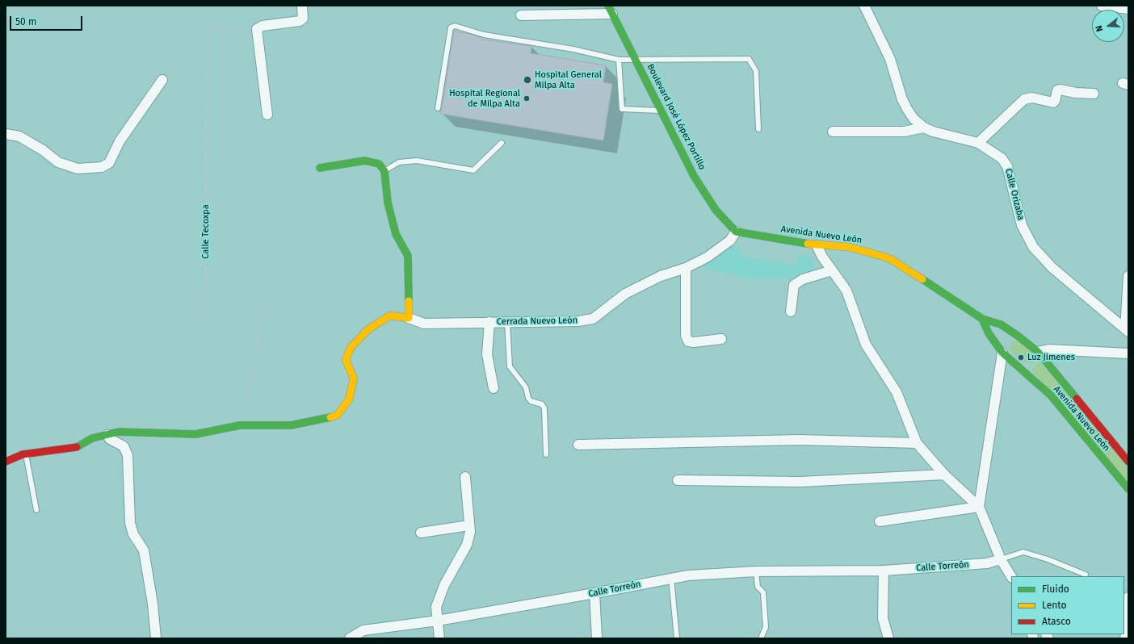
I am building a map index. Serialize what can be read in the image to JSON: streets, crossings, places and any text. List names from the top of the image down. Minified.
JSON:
{"streets":{"main road":["Boulevard José López Portillo","Avenida Nuevo León"],"street":["Calle Orizaba","Cerrada Nuevo León","Calle Torreón"],"path":["Calle Tecoxpa"]},"crossings":[["Boulevard José López Portillo","Avenida Nuevo León"],["Boulevard José López Portillo","Cerrada Nuevo León"],["Avenida Nuevo León","Cerrada Nuevo León"]],"places":["Hospital General Milpa Alta","Hospital Regional de Milpa Alta","Luz Jimenes"],"legend":["Fluido","Lento","Atasco"],"scale_bar":"50 m","north":"left"}
